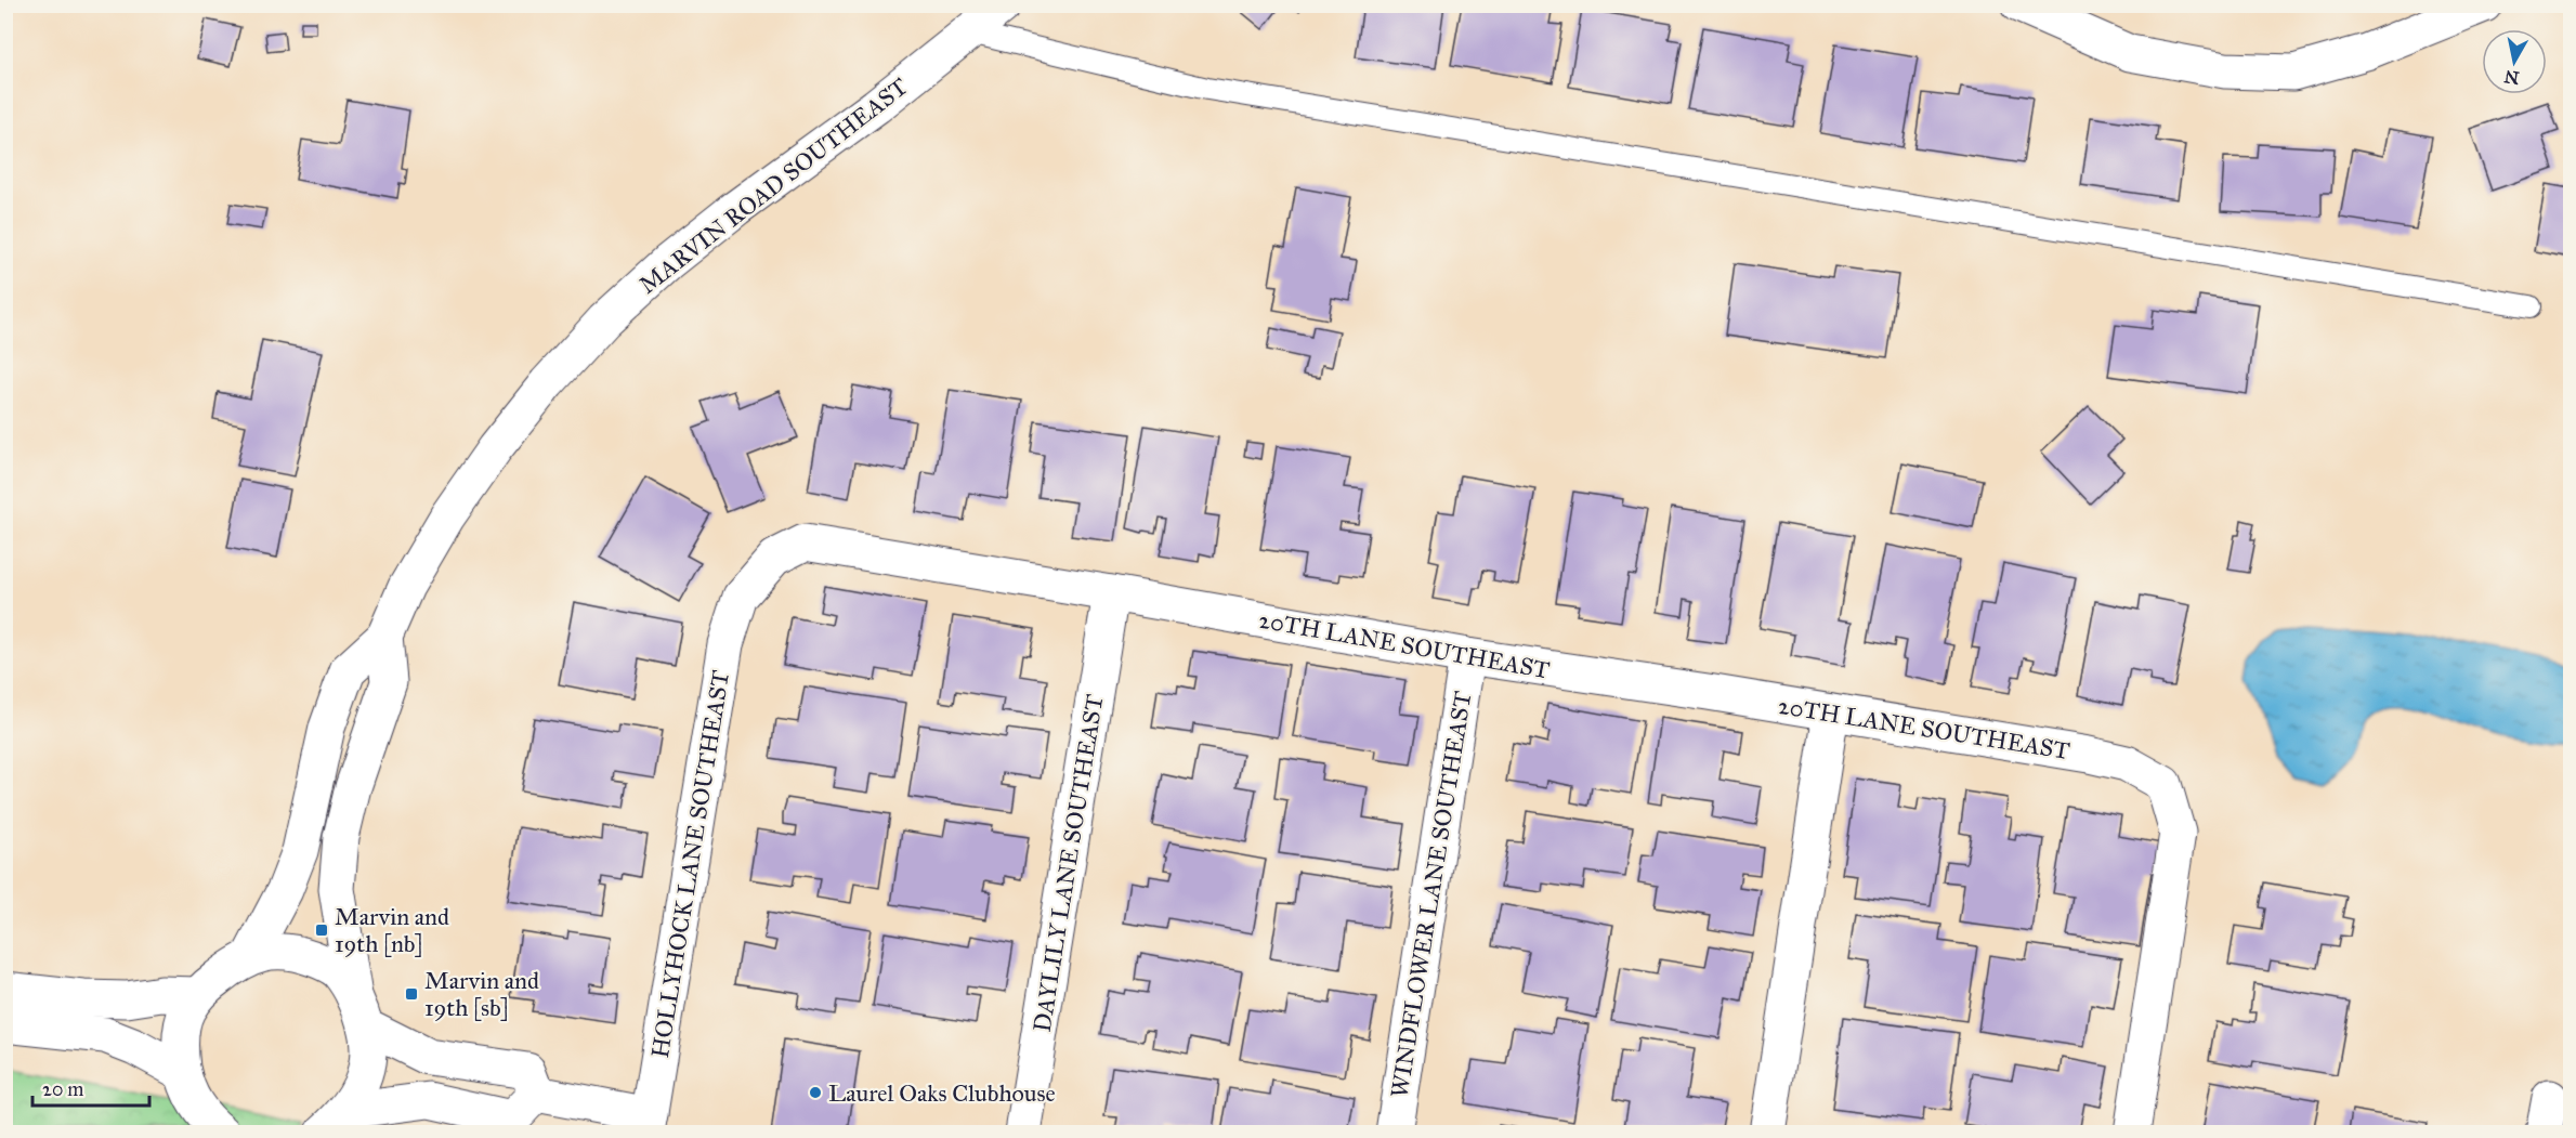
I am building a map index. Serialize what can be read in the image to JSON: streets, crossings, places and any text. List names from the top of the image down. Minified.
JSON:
{"streets":{"street":["MARVIN ROAD SOUTHEAST","20TH LANE SOUTHEAST","DAYLILY LANE SOUTHEAST","HOLLYHOCK LANE SOUTHEAST","WINDFLOWER LANE SOUTHEAST"]},"crossings":[["20TH LANE SOUTHEAST","DAYLILY LANE SOUTHEAST"],["20TH LANE SOUTHEAST","HOLLYHOCK LANE SOUTHEAST"],["20TH LANE SOUTHEAST","WINDFLOWER LANE SOUTHEAST"]],"places":{"transit":["Marvin and 19th [nb]","Marvin and 19th [sb]"],"other":["Laurel Oaks Clubhouse"]},"scale_bar":"20 m","north":"bottom"}
